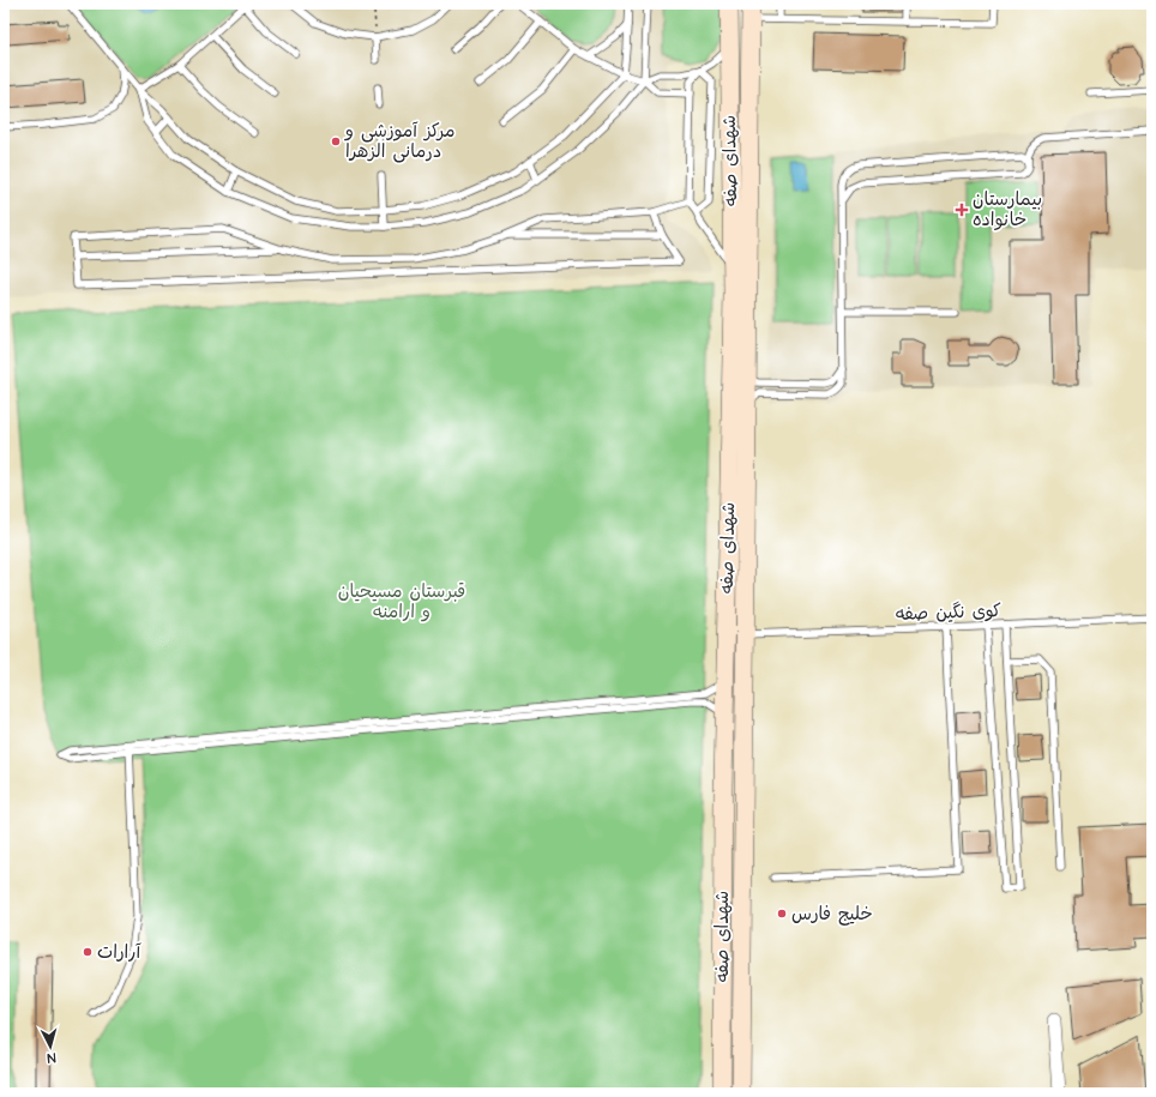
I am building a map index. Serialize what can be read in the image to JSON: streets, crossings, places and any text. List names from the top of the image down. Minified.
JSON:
{"streets":{"main road":["شهدای صفه"],"lane":["کوی نگین صفه"]},"crossings":[["شهدای صفه","کوی نگین صفه"]],"parks":["قبرستان مسیحیان و ارامنه"],"places":{"other":["مرکز آموزشی و درمانی الزهرا","خلیج فارس","آرارات"],"health":["بیمارستان خانواده"]},"north":"bottom"}
